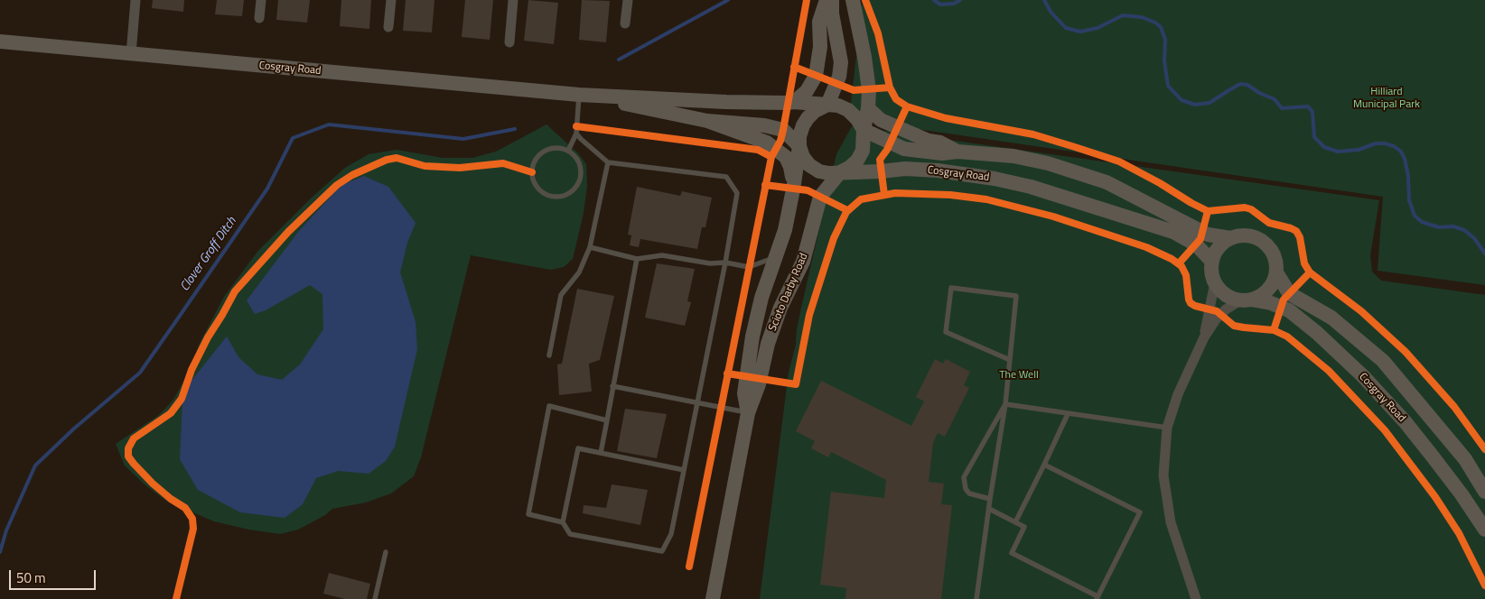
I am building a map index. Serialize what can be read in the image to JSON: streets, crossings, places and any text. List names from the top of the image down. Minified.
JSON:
{"streets":{"main road":["Cosgray Road","Scioto Darby Road"]},"crossings":[["Cosgray Road","Scioto Darby Road"]],"water":["Clover Groff Ditch"],"parks":["Hilliard Municipal Park","The Well"],"scale_bar":"50 m"}
